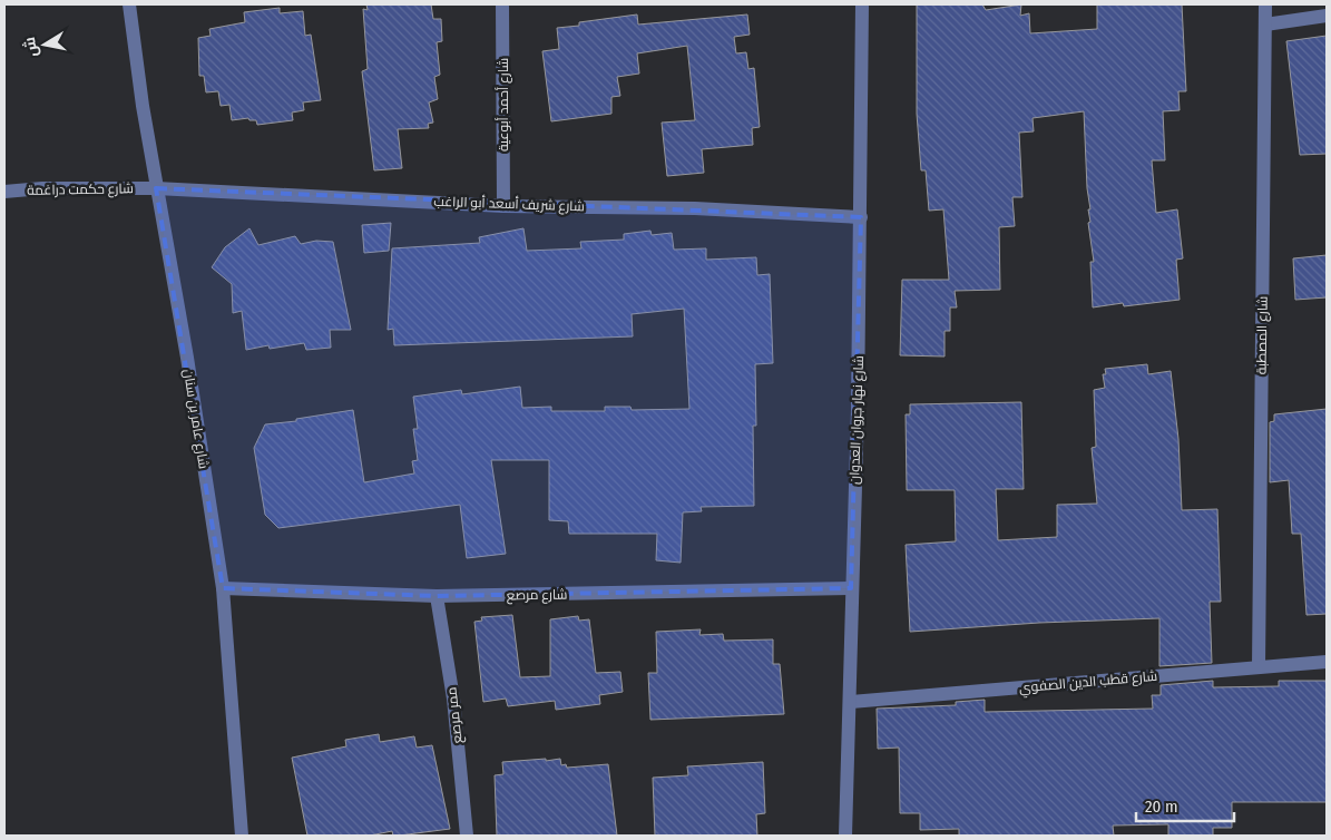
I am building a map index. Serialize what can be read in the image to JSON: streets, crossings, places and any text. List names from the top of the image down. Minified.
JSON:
{"streets":{"street":["شارع أحمد أبوعية","شارع حكمت دراغمة","شارع شريف أسعد أبو الراغب","شارع المصطبة","شارع عامر بن سنان","شارع نهار جروان العدوان","شارع مرصع","شارع قطب الدين الصفوي","ممر مرصع"]},"crossings":[["شارع أحمد أبوعية","شارع شريف أسعد أبو الراغب"],["شارع حكمت دراغمة","شارع شريف أسعد أبو الراغب"],["شارع حكمت دراغمة","شارع عامر بن سنان"],["شارع شريف أسعد أبو الراغب","شارع عامر بن سنان"],["شارع شريف أسعد أبو الراغب","شارع نهار جروان العدوان"],["شارع المصطبة","شارع قطب الدين الصفوي"],["شارع عامر بن سنان","شارع مرصع"],["شارع نهار جروان العدوان","شارع مرصع"],["شارع نهار جروان العدوان","شارع قطب الدين الصفوي"],["شارع مرصع","ممر مرصع"]],"scale_bar":"20 m","north":"left"}
